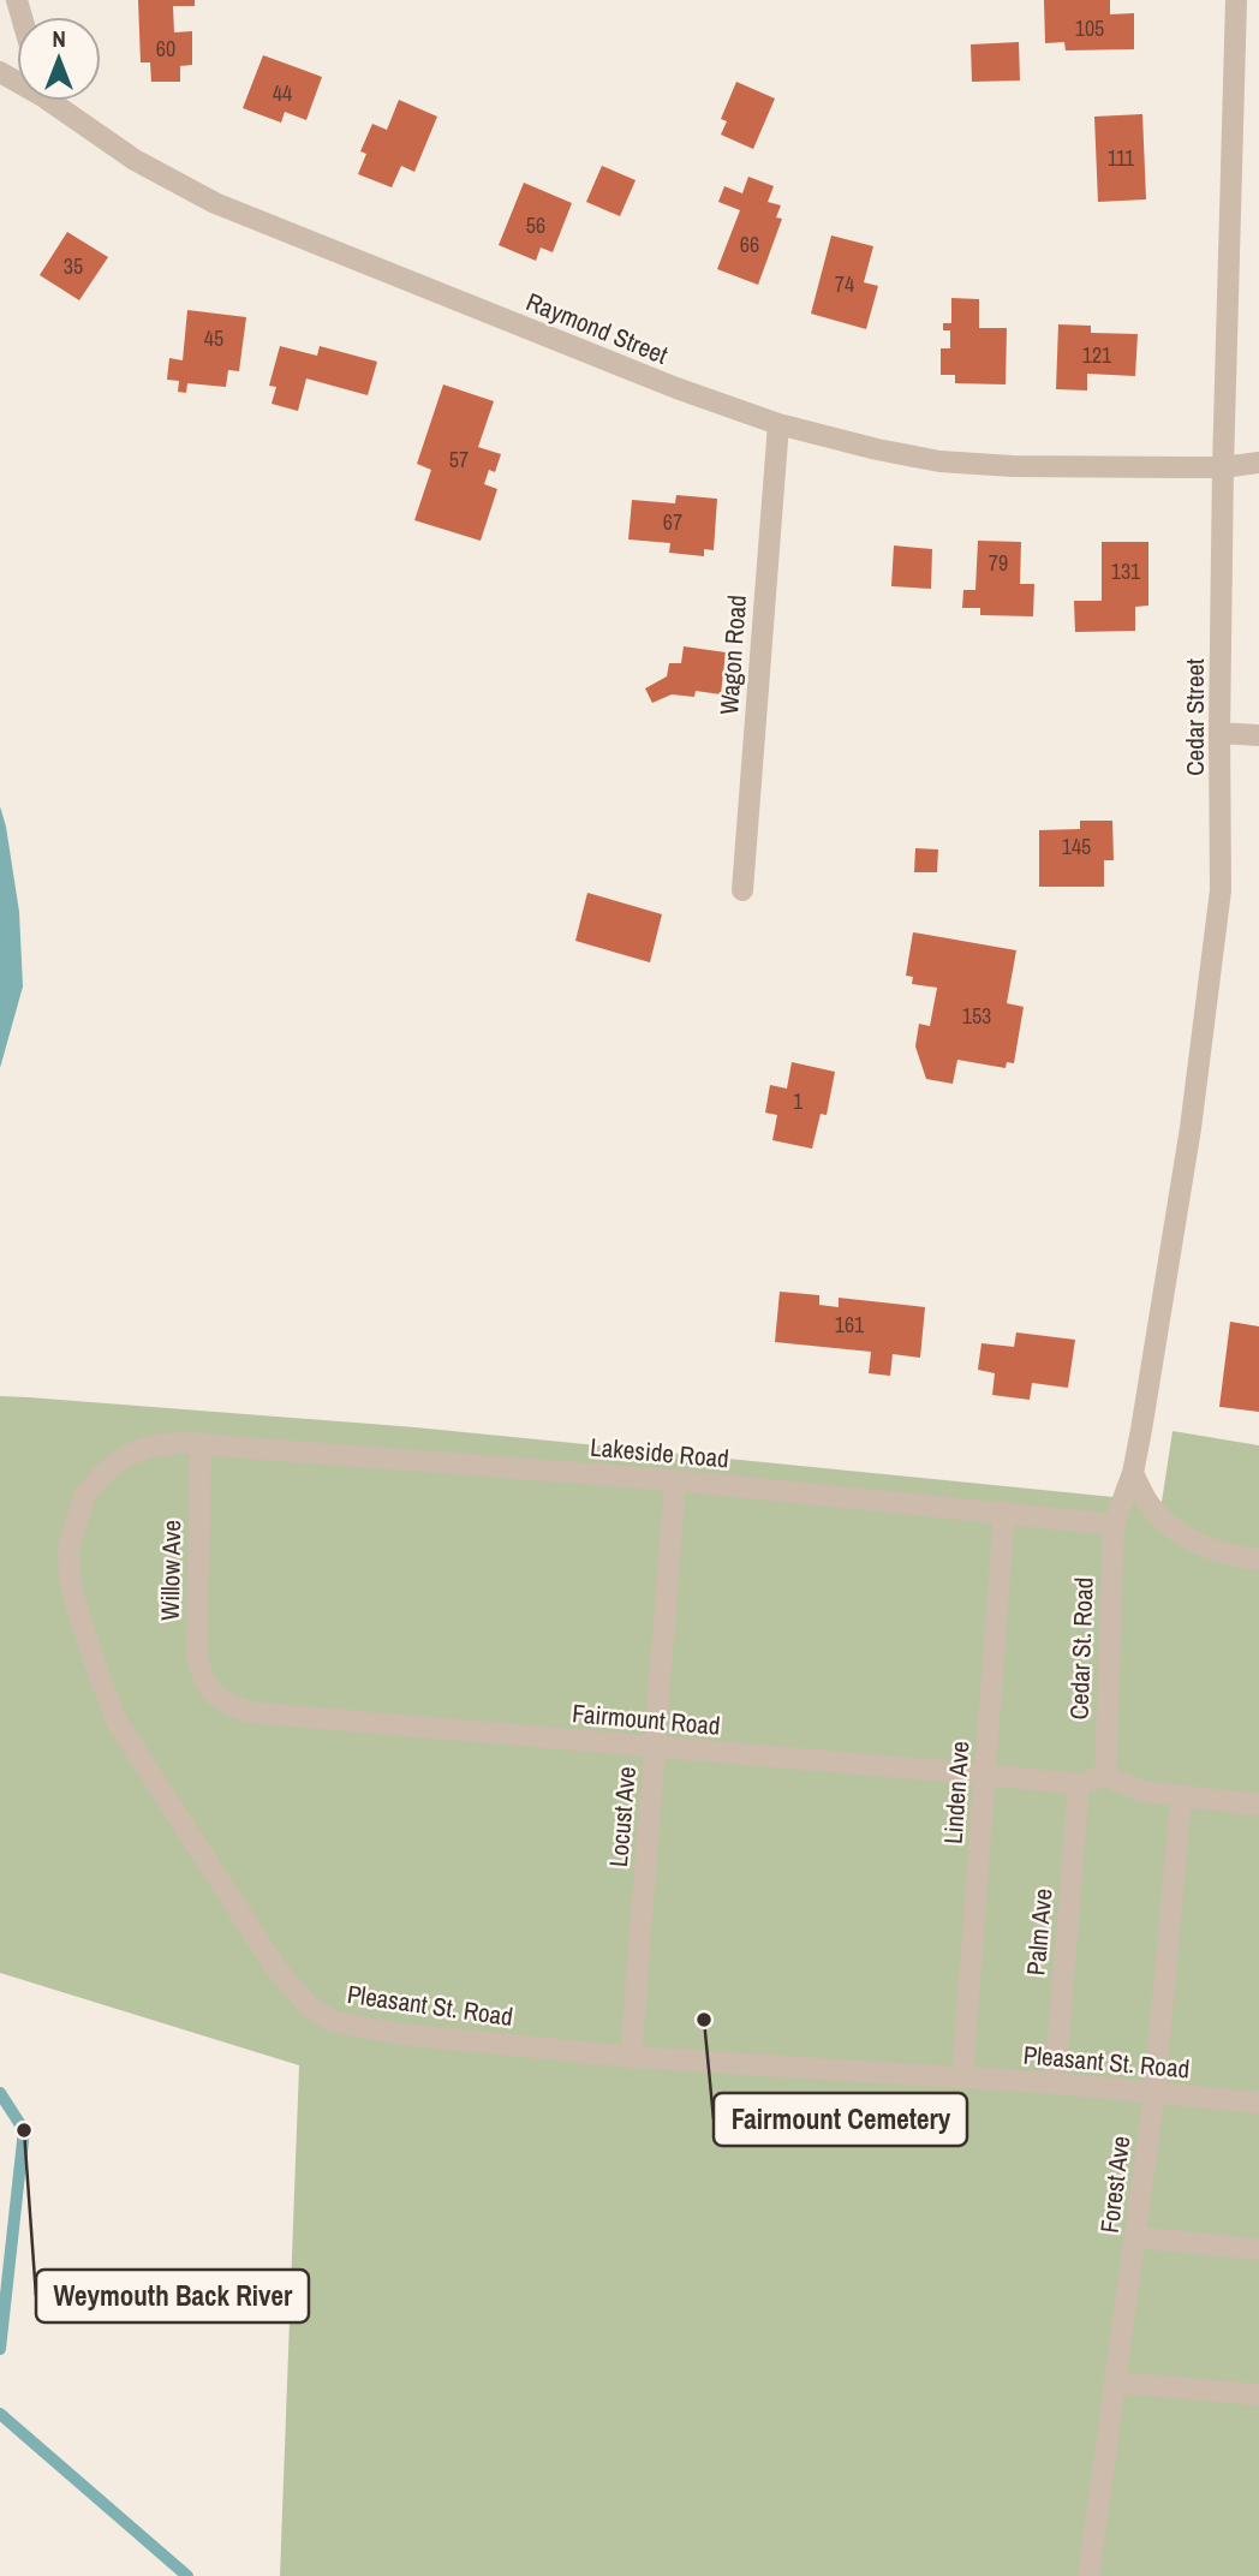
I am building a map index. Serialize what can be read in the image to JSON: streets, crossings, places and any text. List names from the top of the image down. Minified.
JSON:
{"streets":{"street":["Raymond Street","Wagon Road","Cedar Street","Lakeside Road","Willow Ave","Cedar St. Road","Fairmount Road","Linden Ave","Locust Ave","Palm Ave","Pleasant St. Road","Forest Ave"]},"crossings":[["Raymond Street","Wagon Road"],["Raymond Street","Cedar Street"],["Cedar Street","Cedar St. Road"],["Lakeside Road","Willow Ave"],["Lakeside Road","Cedar St. Road"],["Lakeside Road","Linden Ave"],["Lakeside Road","Locust Ave"],["Lakeside Road","Pleasant St. Road"],["Willow Ave","Fairmount Road"],["Willow Ave","Pleasant St. Road"],["Fairmount Road","Linden Ave"],["Fairmount Road","Locust Ave"],["Fairmount Road","Palm Ave"],["Linden Ave","Pleasant St. Road"],["Locust Ave","Pleasant St. Road"],["Palm Ave","Pleasant St. Road"],["Pleasant St. Road","Forest Ave"]],"places":["Fairmount Cemetery","Weymouth Back River"],"house_numbers":["105","60","44","111","56","66","35","74","45","121","57","67","79","131","145","153","1","161"],"north":"top"}
